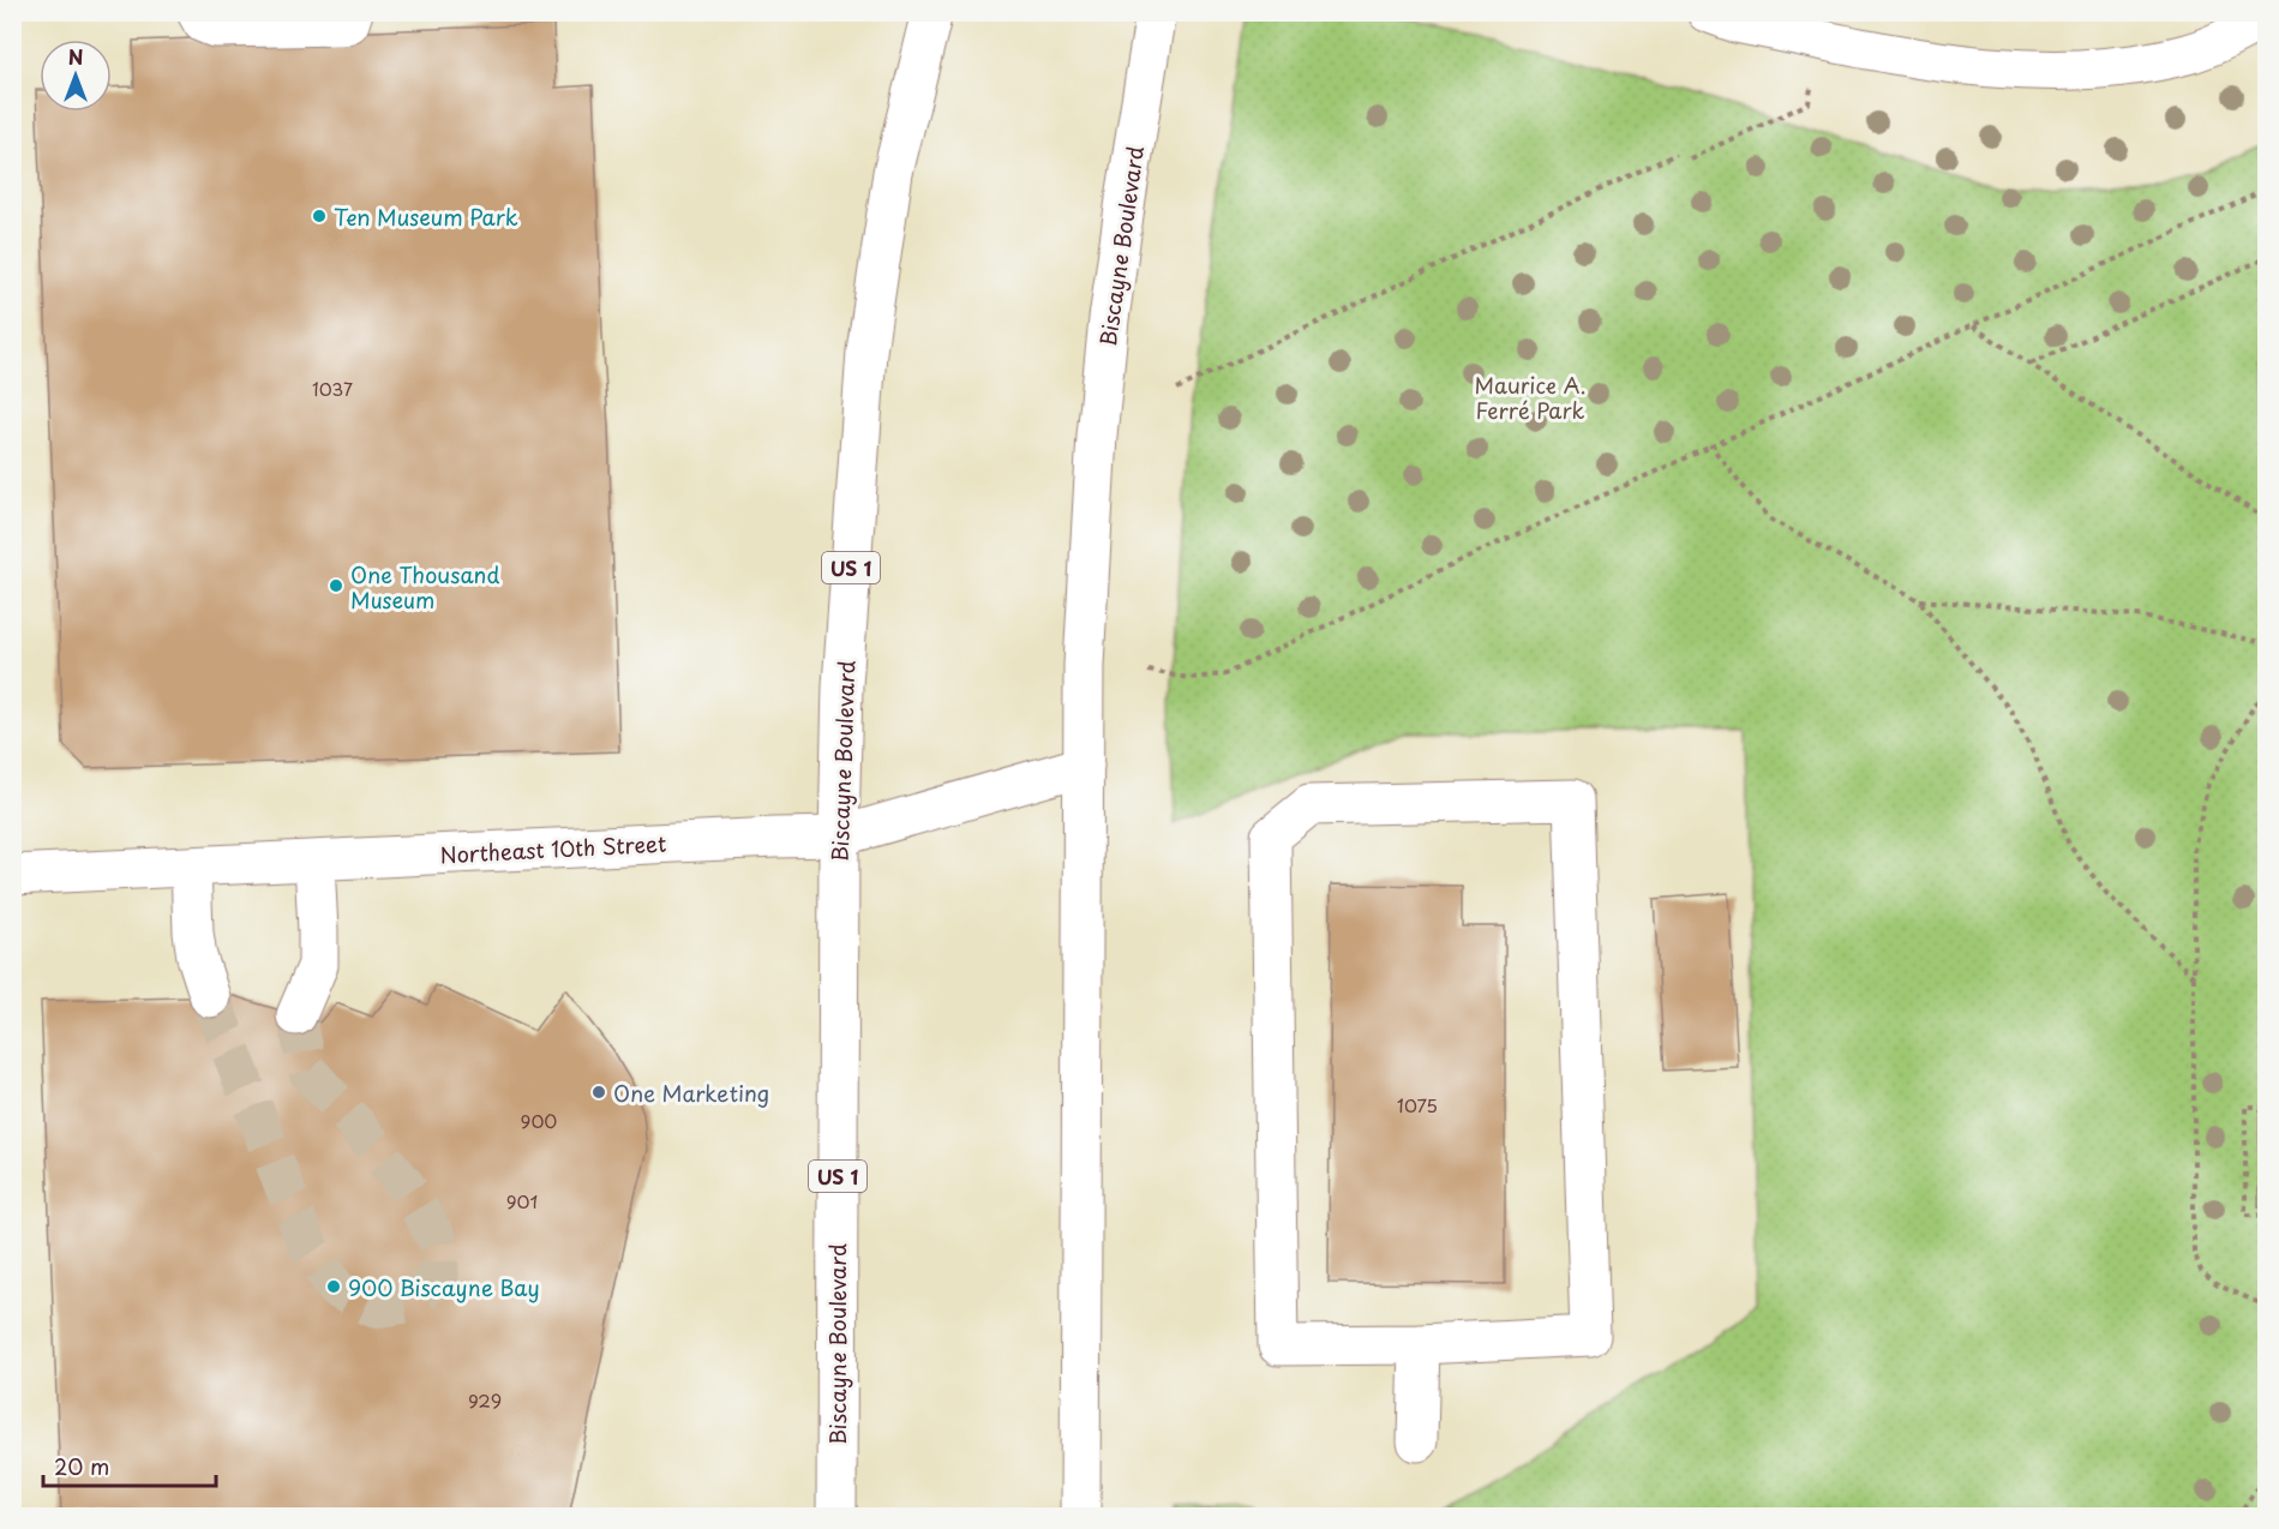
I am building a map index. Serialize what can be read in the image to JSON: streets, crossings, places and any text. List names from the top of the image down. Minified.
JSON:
{"streets":{"main road":["Biscayne Boulevard","US 1","Northeast 10th Street"]},"crossings":[["Biscayne Boulevard","Northeast 10th Street"]],"parks":["Maurice A. Ferré Park"],"places":["Ten Museum Park","One Thousand Museum","One Marketing","900 Biscayne Bay"],"house_numbers":["1037","1075","900","901","929"],"scale_bar":"20 m","north":"top"}
